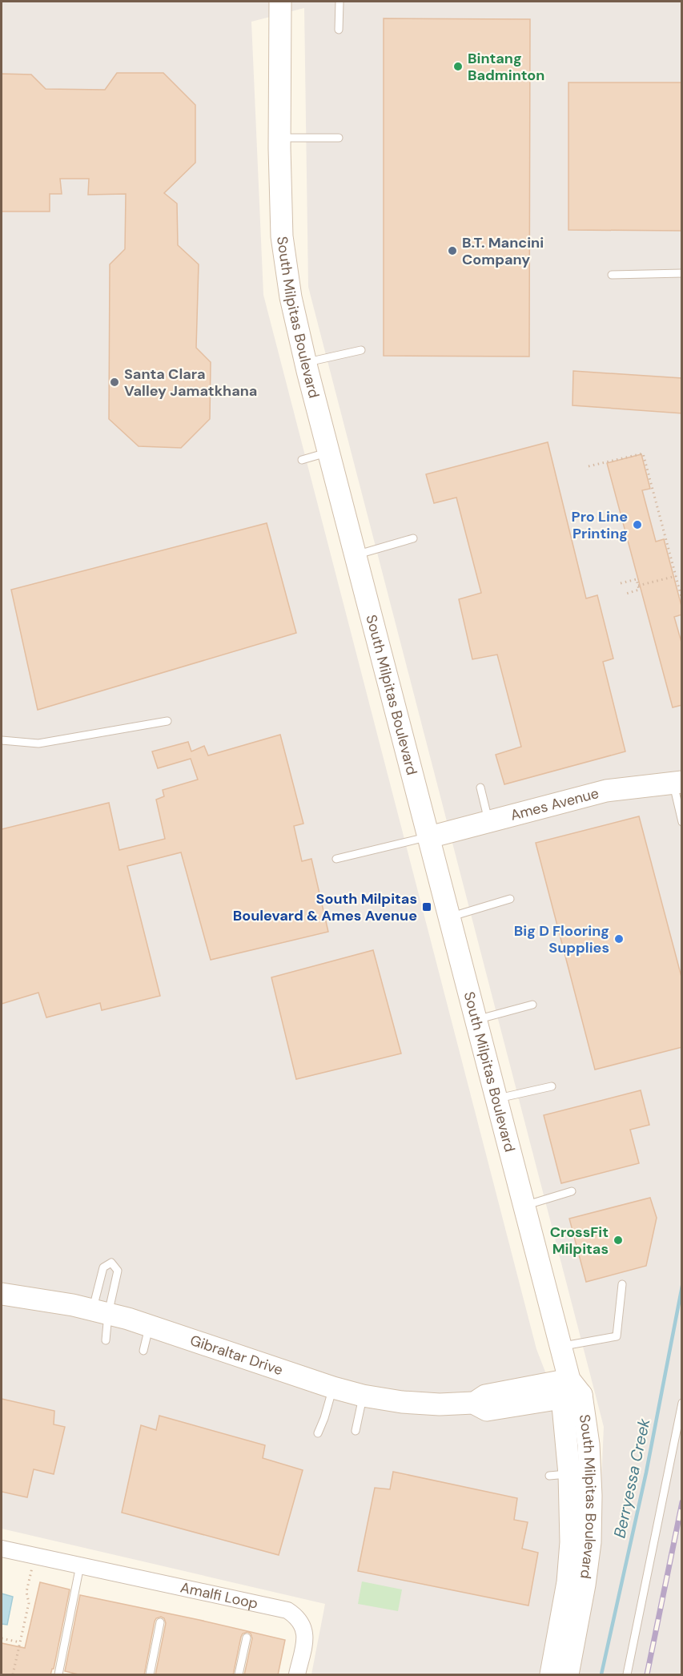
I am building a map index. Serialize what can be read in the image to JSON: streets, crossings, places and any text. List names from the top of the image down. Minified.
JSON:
{"streets":{"main road":["South Milpitas Boulevard","Ames Avenue","Gibraltar Drive"],"street":["Amalfi Loop"]},"crossings":[["South Milpitas Boulevard","Ames Avenue"],["South Milpitas Boulevard","Gibraltar Drive"]],"water":["Berryessa Creek"],"places":{"other":["Bintang Badminton","B.T. Mancini Company","Santa Clara Valley Jamatkhana","Pro Line Printing","Big D Flooring Supplies","CrossFit Milpitas"],"transit":["South Milpitas Boulevard & Ames Avenue"]}}
